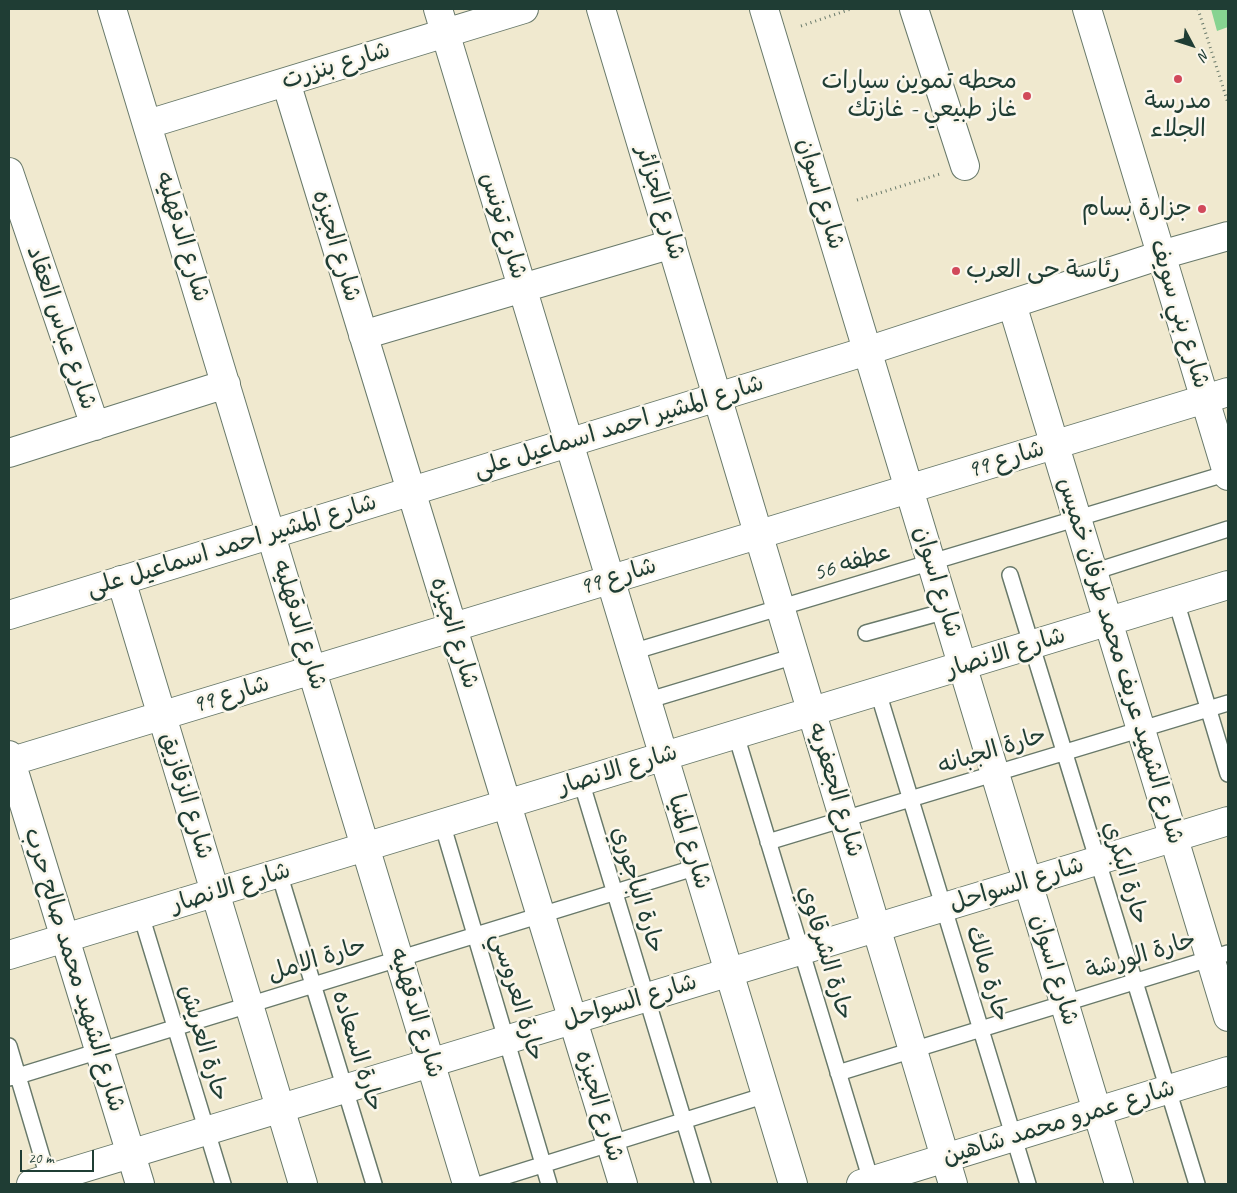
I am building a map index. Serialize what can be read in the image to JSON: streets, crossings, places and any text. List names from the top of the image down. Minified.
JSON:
{"streets":{"street":["شارع بنزرت","شارع اسوان","شارع الجزائر","شارع تونس","شارع الدقهليه","شارع الجيزه","شارع بني سويف","شارع عباس العقاد","شارع المشير احمد اسماعيل على","شارع 99","شارع الانصار","شارع الشهيد عريف محمد طرفان خميس","شارع الجعفريه","شارع الزقازيق","شارع المنيا","شارع السواحل","شارع الشهيد محمد صالح حرب","شارع عمرو محمد شاهين"],"lane":["عطفه 56","حارة الجبانه","حارة البكري","حارة الباجوري","حارة الشرقاوي","حارة الورشة","حارة الامل","حارة مالك","حارة العروسي","حارة العريش","حارة السعاده"]},"crossings":[["شارع بنزرت","شارع تونس"],["شارع بنزرت","شارع الدقهليه"],["شارع بنزرت","شارع الجيزه"],["شارع اسوان","شارع المشير احمد اسماعيل على"],["شارع اسوان","شارع 99"],["شارع اسوان","عطفه 56"],["شارع اسوان","شارع الانصار"],["شارع اسوان","حارة الجبانه"],["شارع اسوان","شارع السواحل"],["شارع اسوان","حارة الورشة"],["شارع اسوان","شارع عمرو محمد شاهين"],["شارع الجزائر","شارع المشير احمد اسماعيل على"],["شارع الجزائر","شارع الجعفريه"],["شارع تونس","شارع المشير احمد اسماعيل على"],["شارع تونس","شارع المنيا"],["شارع الدقهليه","شارع المشير احمد اسماعيل على"],["شارع الدقهليه","شارع 99"],["شارع الدقهليه","شارع الانصار"],["شارع الدقهليه","شارع السواحل"],["شارع الدقهليه","حارة الامل"],["شارع الجيزه","شارع المشير احمد اسماعيل على"],["شارع الجيزه","شارع 99"],["شارع الجيزه","شارع الانصار"],["شارع الجيزه","شارع السواحل"],["شارع الجيزه","حارة الامل"],["شارع بني سويف","شارع المشير احمد اسماعيل على"],["شارع بني سويف","شارع 99"],["شارع بني سويف","عطفه 56"],["شارع المشير احمد اسماعيل على","شارع الشهيد عريف محمد طرفان خميس"],["شارع المشير احمد اسماعيل على","شارع الجعفريه"],["شارع المشير احمد اسماعيل على","شارع الزقازيق"],["شارع المشير احمد اسماعيل على","شارع المنيا"],["شارع 99","شارع الشهيد عريف محمد طرفان خميس"],["شارع 99","شارع الجعفريه"],["شارع 99","شارع الزقازيق"],["شارع 99","شارع المنيا"],["شارع 99","شارع الشهيد محمد صالح حرب"],["عطفه 56","شارع الشهيد عريف محمد طرفان خميس"],["عطفه 56","شارع الجعفريه"],["عطفه 56","شارع المنيا"],["شارع الانصار","شارع الشهيد عريف محمد طرفان خميس"],["شارع الانصار","شارع الجعفريه"],["شارع الانصار","شارع الزقازيق"],["شارع الانصار","شارع المنيا"],["شارع الانصار","حارة البكري"],["شارع الانصار","حارة الباجوري"],["شارع الانصار","حارة الشرقاوي"],["شارع الانصار","شارع الشهيد محمد صالح حرب"],["شارع الانصار","حارة مالك"],["شارع الانصار","حارة العروسي"],["شارع الانصار","حارة العريش"],["شارع الانصار","حارة السعاده"],["شارع الشهيد عريف محمد طرفان خميس","حارة الجبانه"],["شارع الشهيد عريف محمد طرفان خميس","شارع السواحل"],["شارع الشهيد عريف محمد طرفان خميس","حارة الورشة"],["حارة الجبانه","شارع الجعفريه"],["حارة الجبانه","حارة البكري"],["حارة الجبانه","حارة الشرقاوي"],["حارة الجبانه","حارة مالك"],["شارع الجعفريه","شارع السواحل"],["شارع الجعفريه","حارة الورشة"],["شارع الجعفريه","شارع عمرو محمد شاهين"],["شارع الزقازيق","شارع السواحل"],["شارع الزقازيق","حارة الامل"],["شارع المنيا","شارع السواحل"],["شارع المنيا","حارة الامل"],["حارة البكري","شارع السواحل"],["حارة البكري","حارة الورشة"],["حارة البكري","شارع عمرو محمد شاهين"],["شارع السواحل","حارة الباجوري"],["شارع السواحل","حارة الشرقاوي"],["شارع السواحل","شارع الشهيد محمد صالح حرب"],["شارع السواحل","حارة مالك"],["شارع السواحل","حارة العروسي"],["شارع السواحل","حارة العريش"],["شارع السواحل","حارة السعاده"],["حارة الباجوري","حارة الامل"],["حارة الشرقاوي","حارة الورشة"],["حارة الشرقاوي","شارع عمرو محمد شاهين"],["حارة الورشة","حارة مالك"],["حارة الامل","شارع الشهيد محمد صالح حرب"],["حارة الامل","حارة العروسي"],["حارة الامل","حارة العريش"],["حارة الامل","حارة السعاده"],["حارة مالك","شارع عمرو محمد شاهين"]],"places":["مدرسة الجلاء","محطه تموين سيارات غاز طبيعي - غازتك","جزارة بسام","رئاسة حى العرب"],"scale_bar":"20 m","north":"bottom right"}
